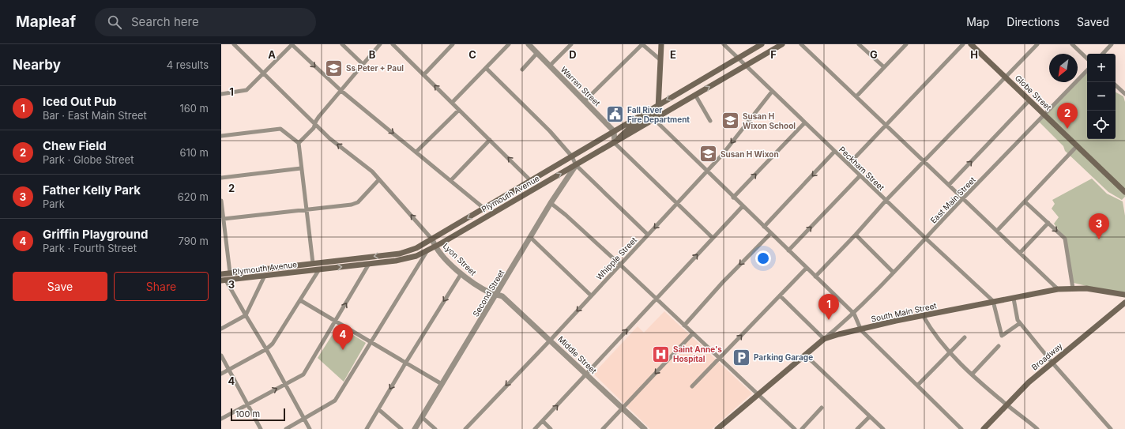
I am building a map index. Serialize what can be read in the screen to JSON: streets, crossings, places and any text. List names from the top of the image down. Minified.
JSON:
{"streets":{"main road":["Globe Street","Plymouth Avenue","South Main Street","Broadway"],"street":["Warren Street","Peckham Street","East Main Street","Whipple Street","Lyon Street","Second Street","Middle Street"]},"crossings":[["Warren Street","Plymouth Avenue"],["Globe Street","East Main Street"],["Peckham Street","Plymouth Avenue"],["Peckham Street","East Main Street"],["Peckham Street","Whipple Street"],["Peckham Street","South Main Street"],["Plymouth Avenue","Lyon Street"],["Plymouth Avenue","Second Street"],["East Main Street","South Main Street"],["Whipple Street","Middle Street"],["Lyon Street","Second Street"],["Lyon Street","Middle Street"],["Second Street","Middle Street"]],"one_way":["Whipple Street"],"places":{"school or university":["Ss Peter + Paul","Susan H Wixon School","Susan H Wixon"],"public building":["Fall River Fire Department"],"hospital":["Saint Anne's Hospital"],"parking":["Parking Garage"]},"scale_bar":"100 m","north":"bottom left","page":{"header":"Mapleaf","search":"Search here","nav":["Map","Directions","Saved"],"heading":["Nearby","4 results"],"map_buttons":["+","−"],"list":[{"mark":"1","name":"Iced Out Pub","note":"Bar · East Main Street","value":"160 m"},{"mark":"2","name":"Chew Field","note":"Park · Globe Street","value":"610 m"},{"mark":"3","name":"Father Kelly Park","note":"Park","value":"620 m"},{"mark":"4","name":"Griffin Playground","note":"Park · Fourth Street","value":"790 m"}],"pins":["2","3","1","4"],"buttons":["Save","Share"],"scale":"100 m"},"grid":{"columns":["A","B","C","D","E","F","G","H"],"rows":["1","2","3","4"]}}
